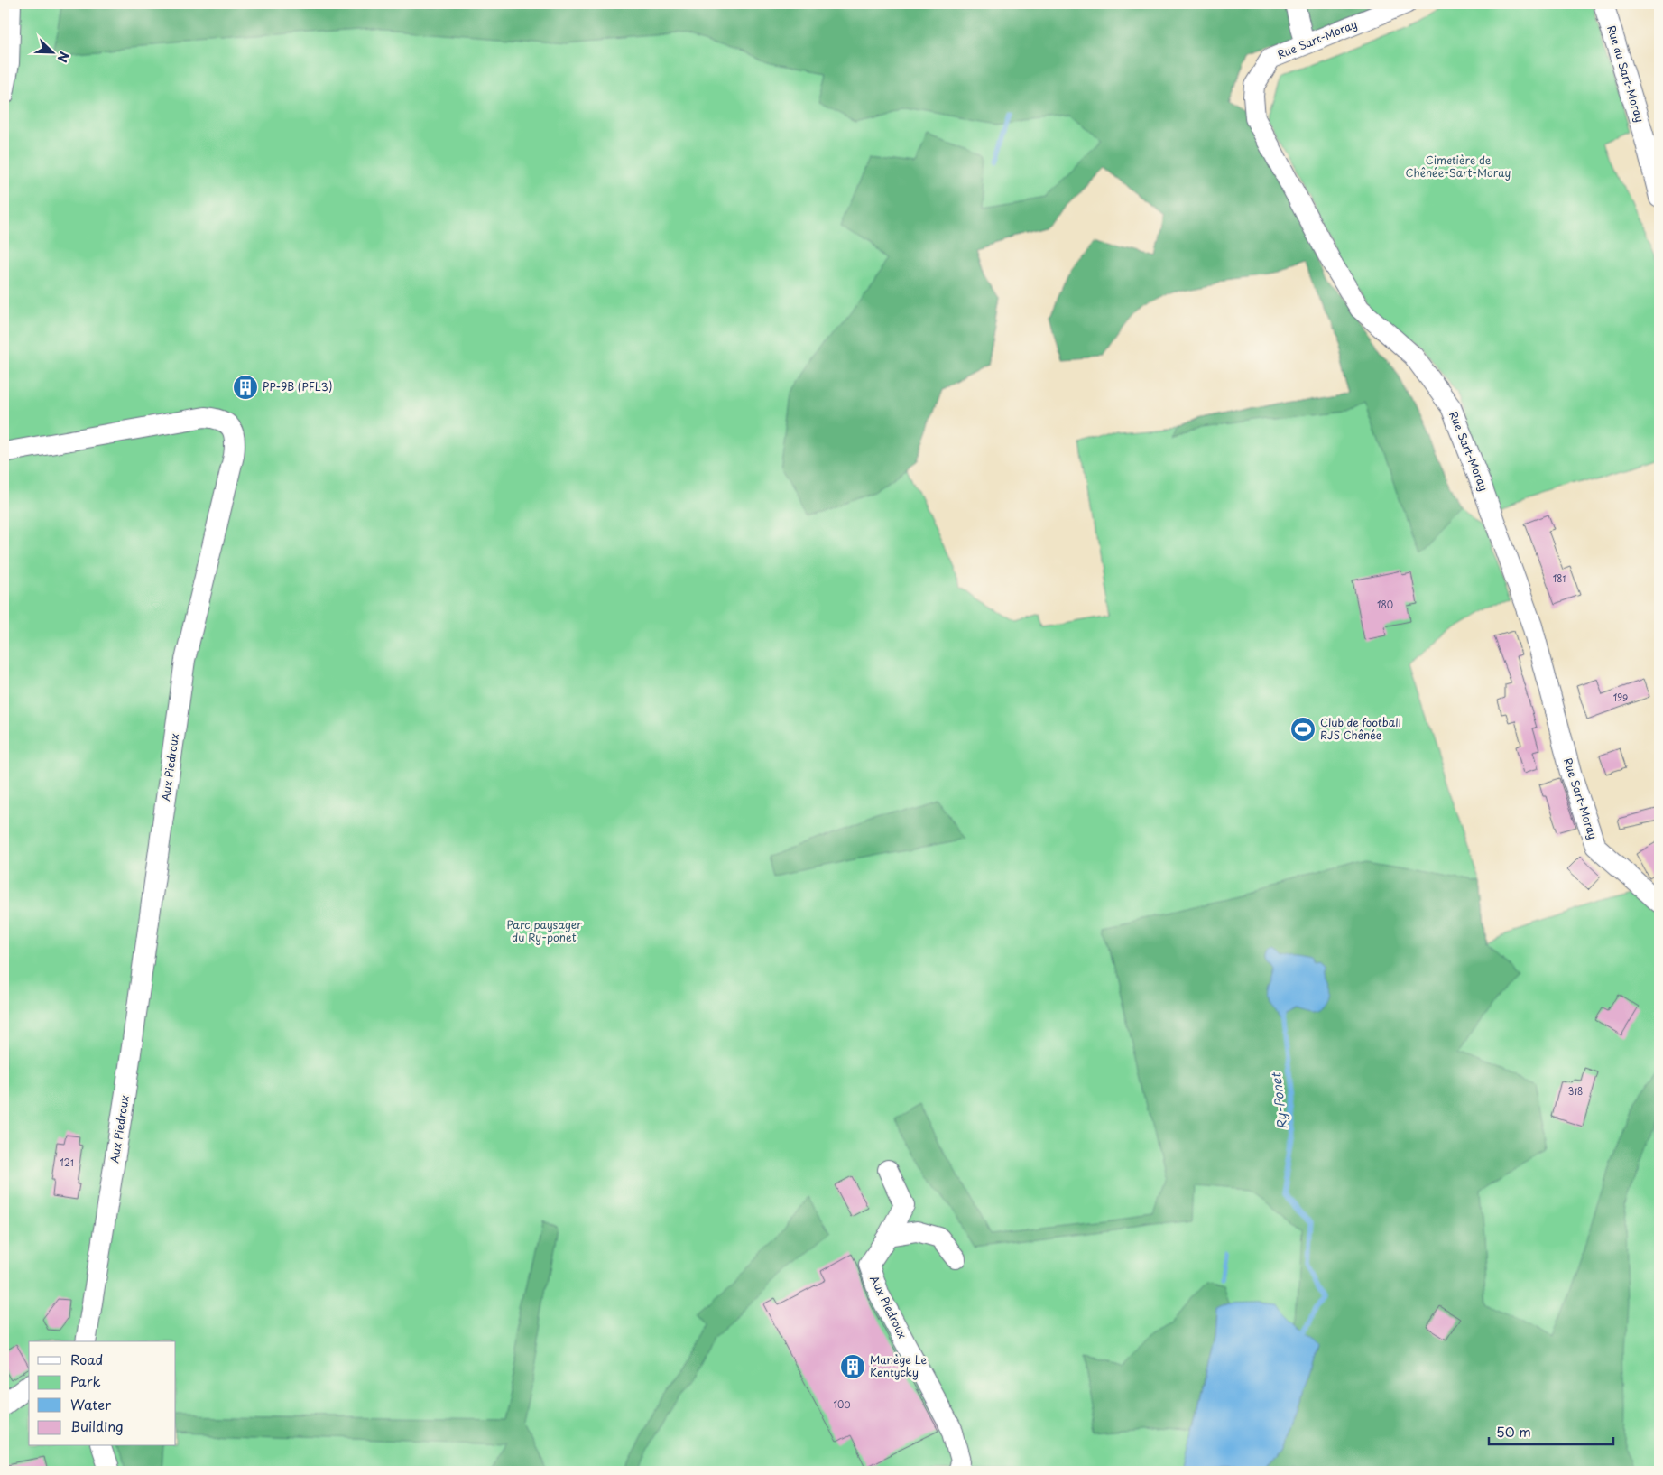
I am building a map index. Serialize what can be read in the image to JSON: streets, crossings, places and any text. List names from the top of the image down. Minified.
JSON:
{"streets":{"street":["Rue Sart-Moray","Rue du Sart-Moray","Aux Piedroux"]},"water":["Ry-Ponet"],"parks":["Cimetière de Chênée-Sart-Moray","Parc paysager du Ry-ponet"],"places":{"building":["PP-9B (PFL3)","Manège Le Kentycky"],"sports":["Club de football RJS Chênée"]},"house_numbers":["181","180","199","318","121","100"],"legend":["Road","Park","Water","Building"],"scale_bar":"50 m","north":"bottom right"}
